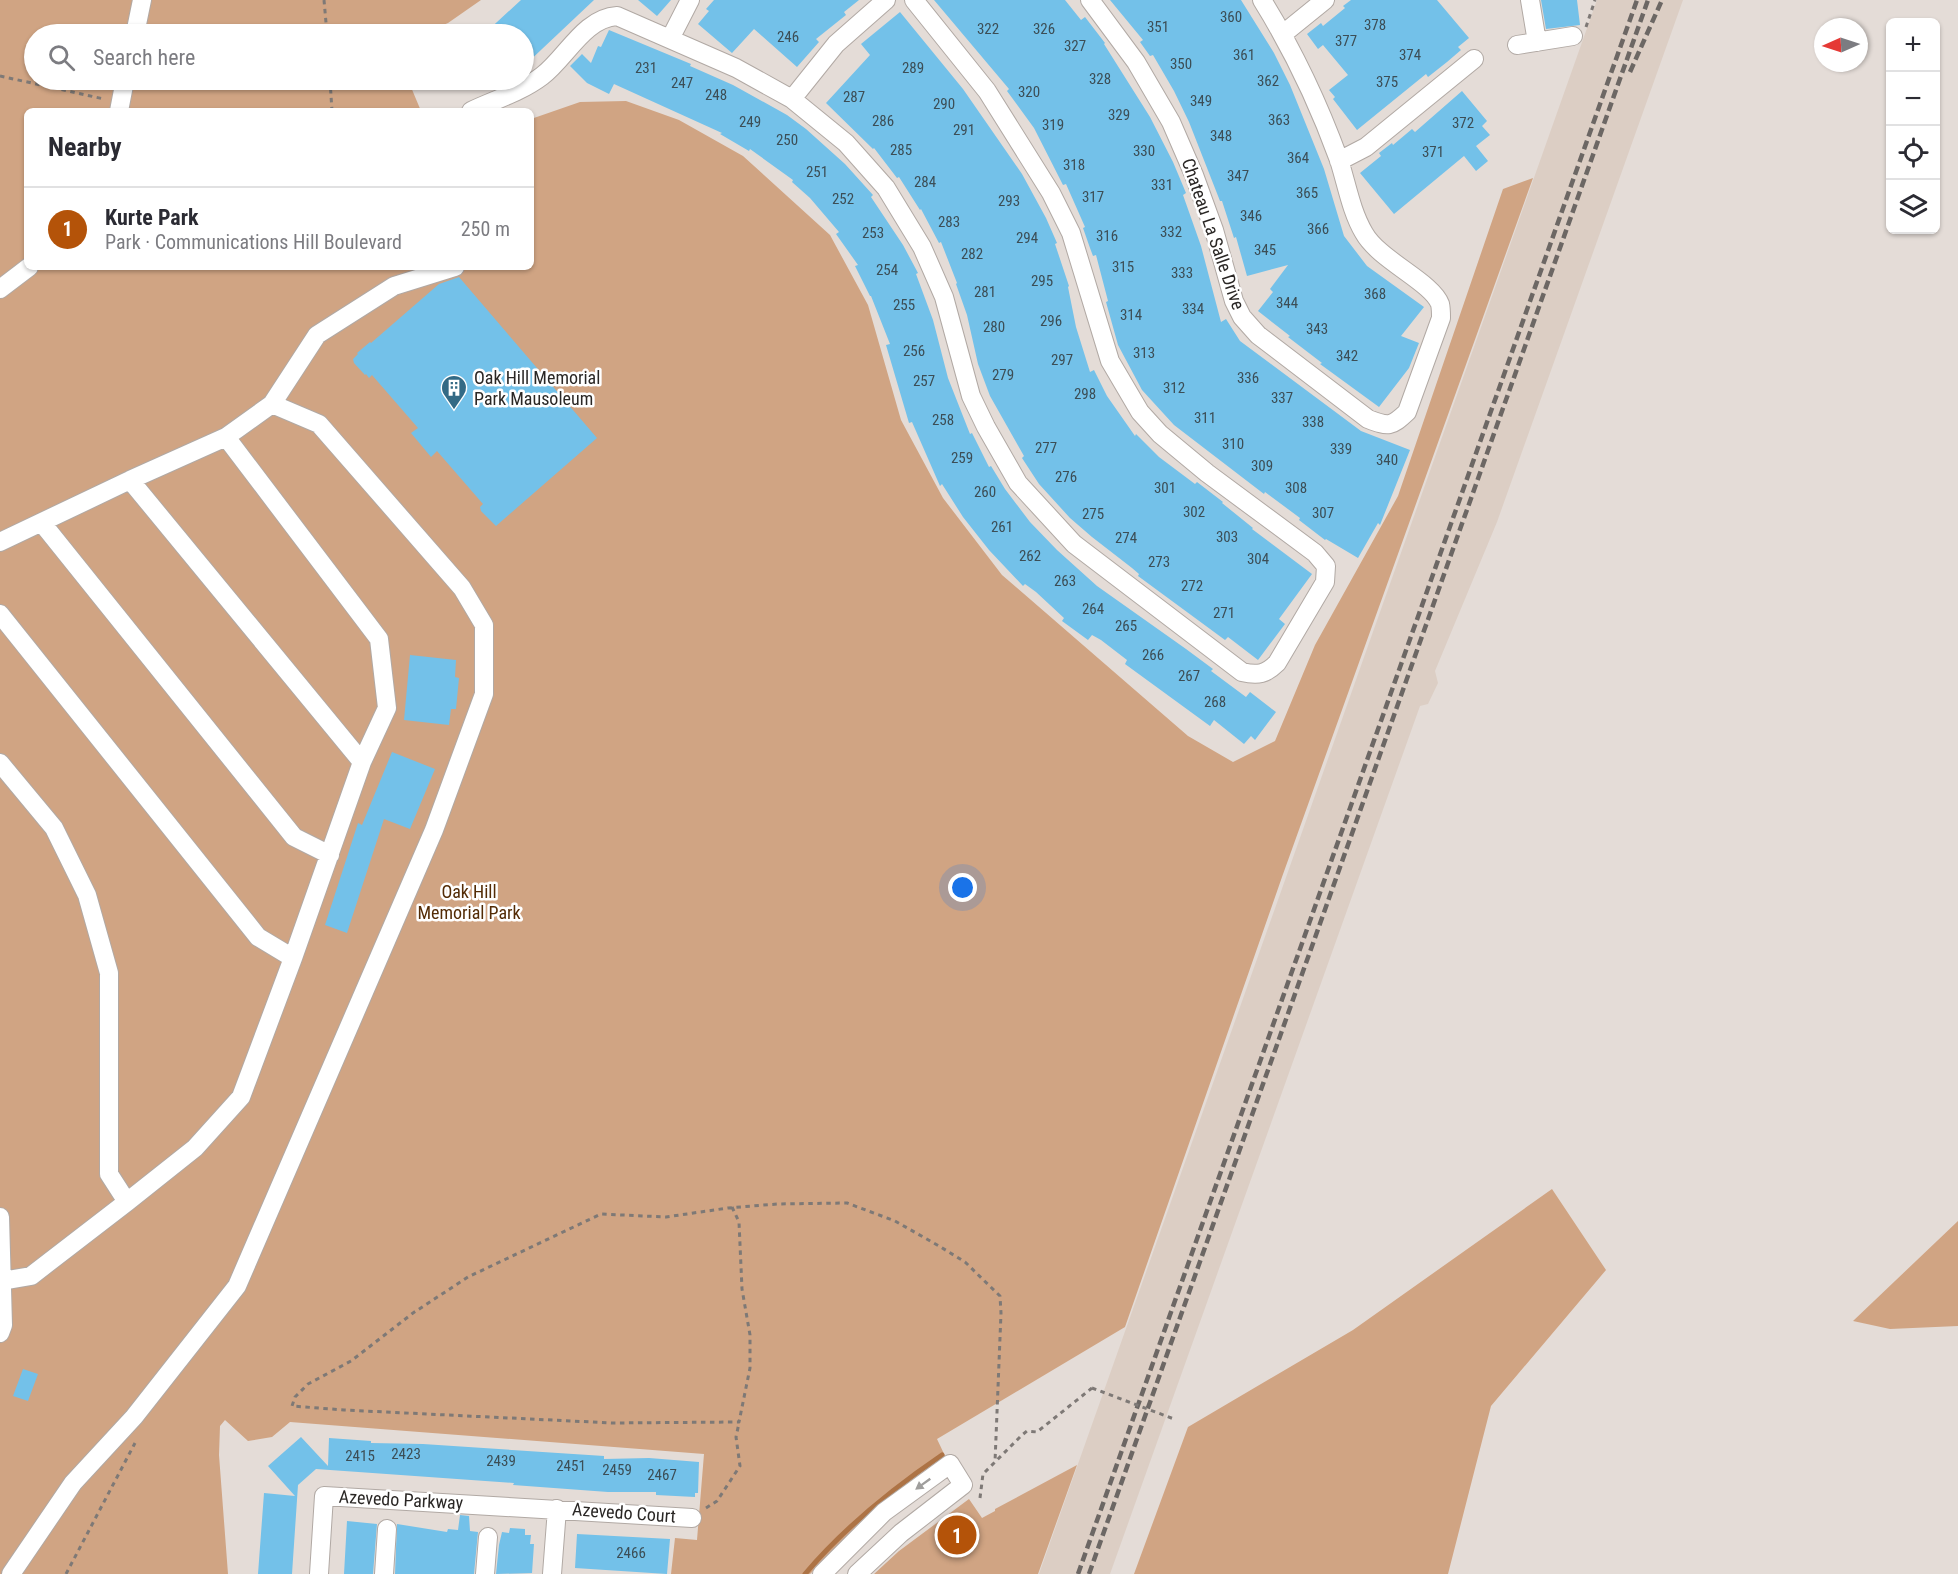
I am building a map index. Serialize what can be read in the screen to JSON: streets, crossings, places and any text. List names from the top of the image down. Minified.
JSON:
{"streets":{"street":["Chateau La Salle Drive","Azevedo Parkway","Azevedo Court"]},"crossings":[["Azevedo Parkway","Azevedo Court"]],"parks":["Oak Hill Memorial Park"],"places":{"building":["Oak Hill Memorial Park Mausoleum"]},"house_numbers":["360","378","351","322","326","246","377","327","361","374","350","231","289","328","362","375","247","320","248","287","349","290","329","363","286","249","372","319","291","348","250","285","330","371","364","318","251","347","284","331","365","317","252","293","346","283","366","332","253","316","294","345","282","315","254","333","295","281","368","344","255","334","314","296","280","343","256","313","342","297","279","336","257","312","298","337","311","258","338","310","277","339","259","340","309","276","301","308","260","302","307","275","261","303","274","262","304","273","263","272","264","271","265","266","267","268","2423","2415","2439","2451","2459","2467","2466"],"north":"left","page":{"map_buttons":["+","−"],"search":"Search here","heading":"Nearby","list":[{"mark":"1","name":"Kurte Park","note":"Park · Communications Hill Boulevard","value":"250 m"}],"pins":"1"}}
